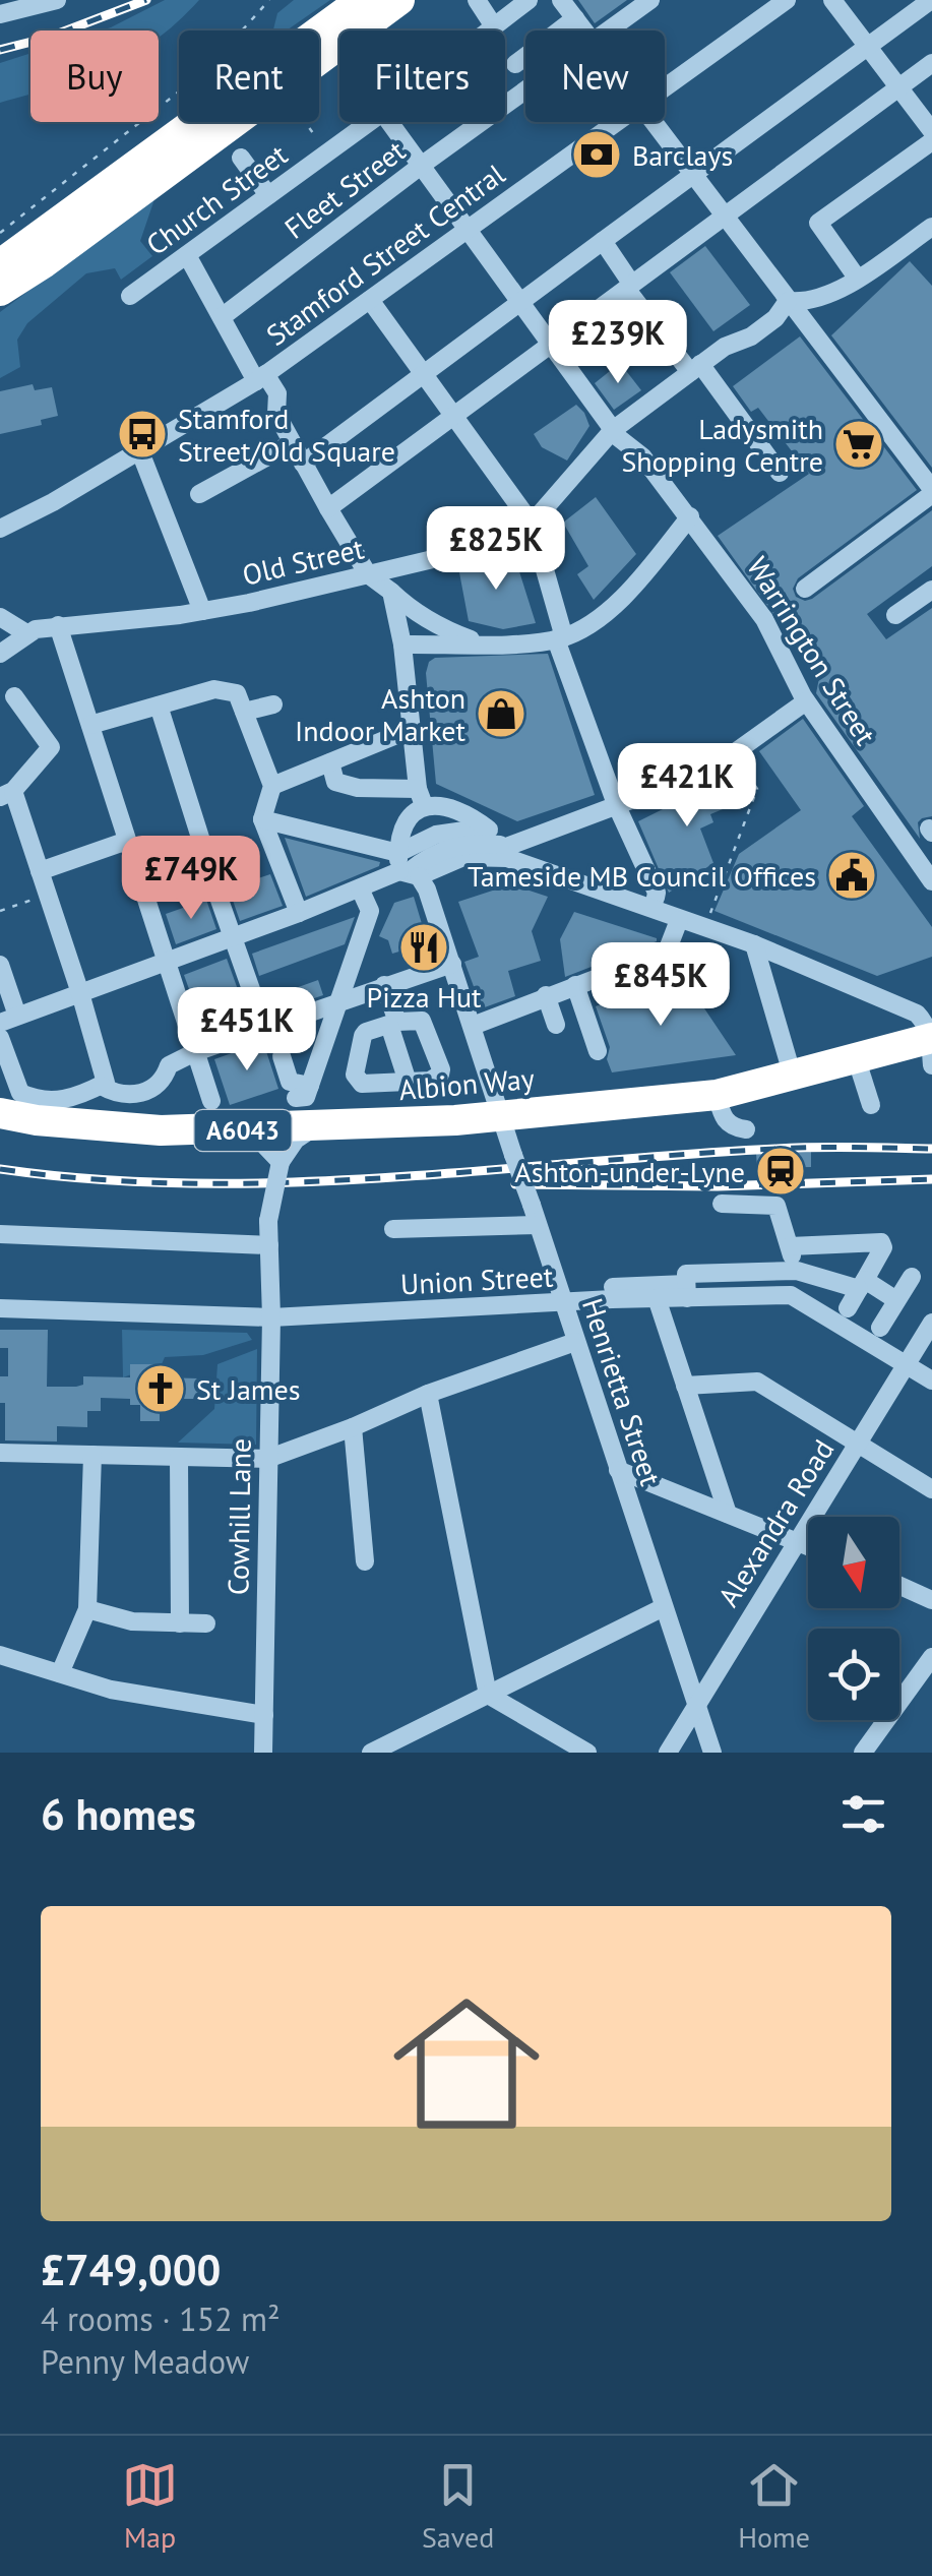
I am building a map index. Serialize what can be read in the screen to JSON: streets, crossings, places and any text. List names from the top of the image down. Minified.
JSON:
{"streets":{"highway":["Albion Way","A6043"],"street":["Fleet Street","Church Street","Stamford Street Central","Old Street","Warrington Street","Union Street","Henrietta Street","Cowhill Lane","Alexandra Road"]},"crossings":[["Fleet Street","Warrington Street"],["Stamford Street Central","Warrington Street"],["Old Street","Warrington Street"],["Albion Way","Henrietta Street"],["Union Street","Henrietta Street"],["Union Street","Cowhill Lane"],["Union Street","Alexandra Road"],["Henrietta Street","Alexandra Road"]],"places":{"bank":["Barclays"],"bus stop":["Stamford Street/Old Square"],"supermarket":["Ladysmith Shopping Centre"],"shop":["Ashton Indoor Market"],"public building":["Tameside MB Council Offices"],"restaurant":["Pizza Hut"],"station":["Ashton-under-Lyne"],"church":["St James"]},"north":"bottom","page":{"chip":["Buy","Rent","Filters","New"],"price":["£239K","£825K","£421K","£749K","£845K","£451K"],"heading":"6 homes","list":[{"name":"£749,000","note":"4 rooms · 152 m² · Penny Meadow"}],"tabs":["Map","Saved","Home"]}}
